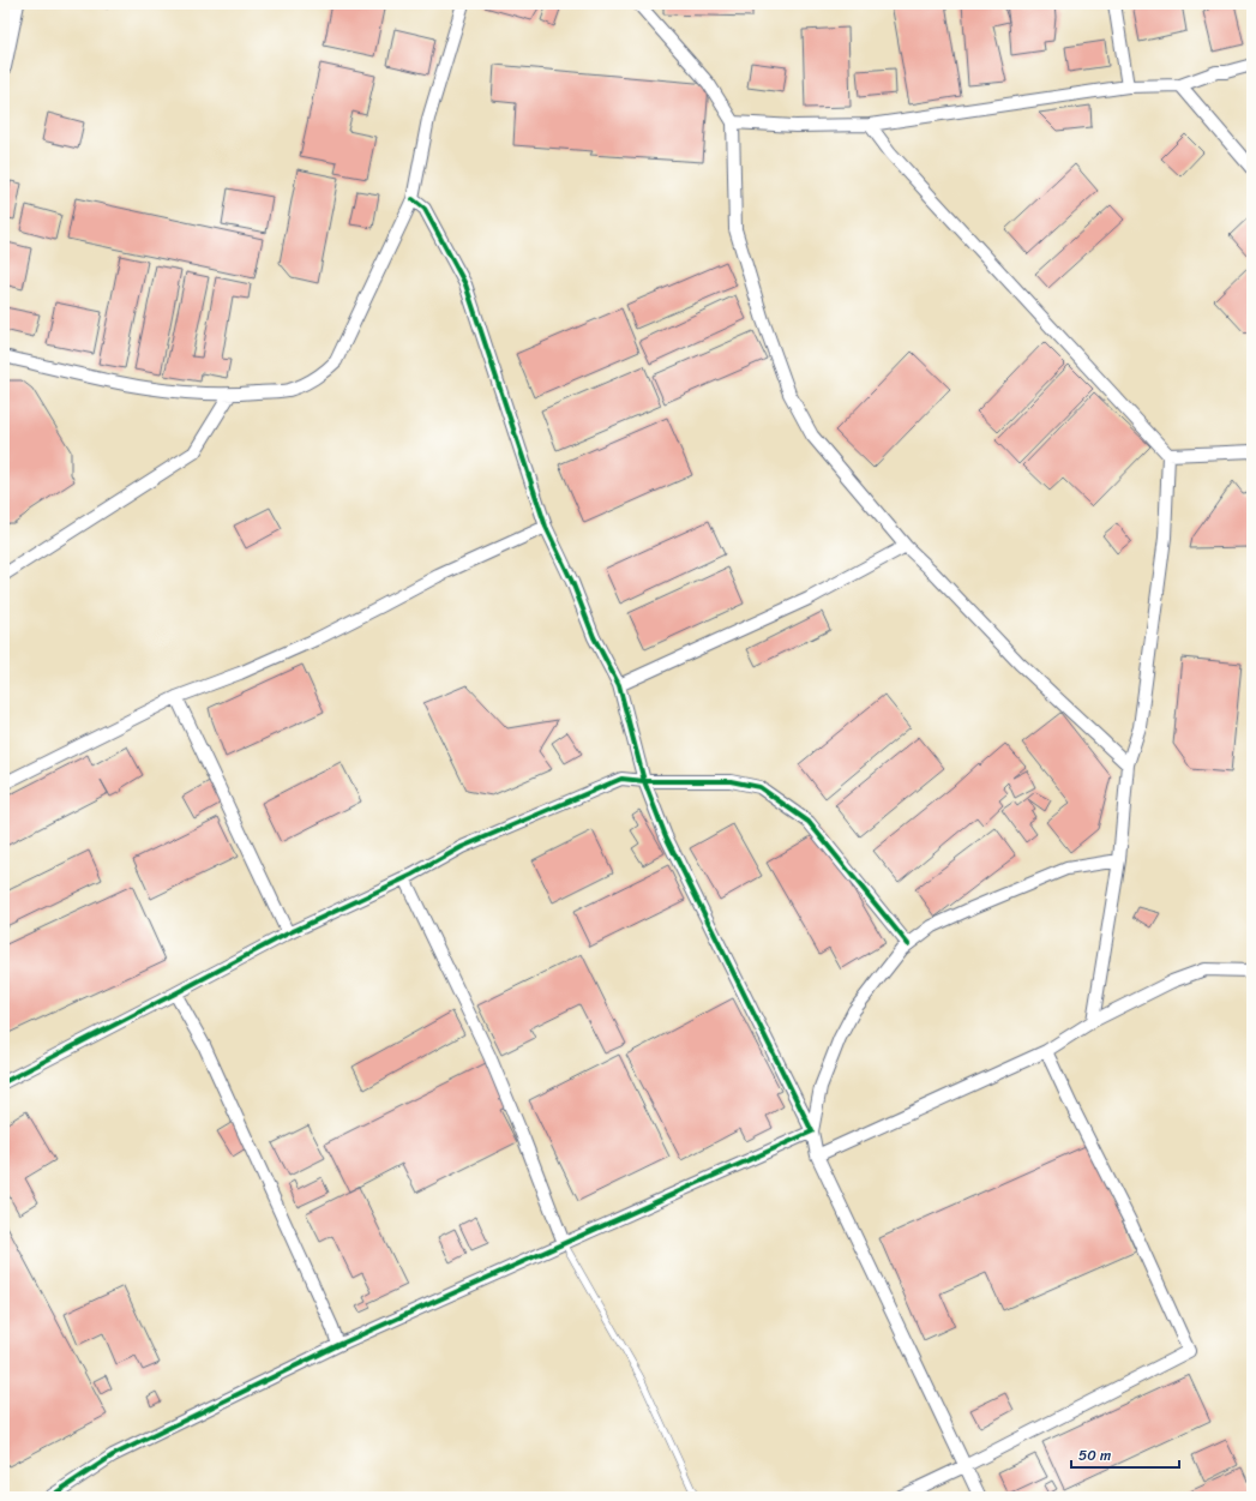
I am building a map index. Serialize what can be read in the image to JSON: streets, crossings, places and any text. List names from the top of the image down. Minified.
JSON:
{"scale_bar":"50 m"}
